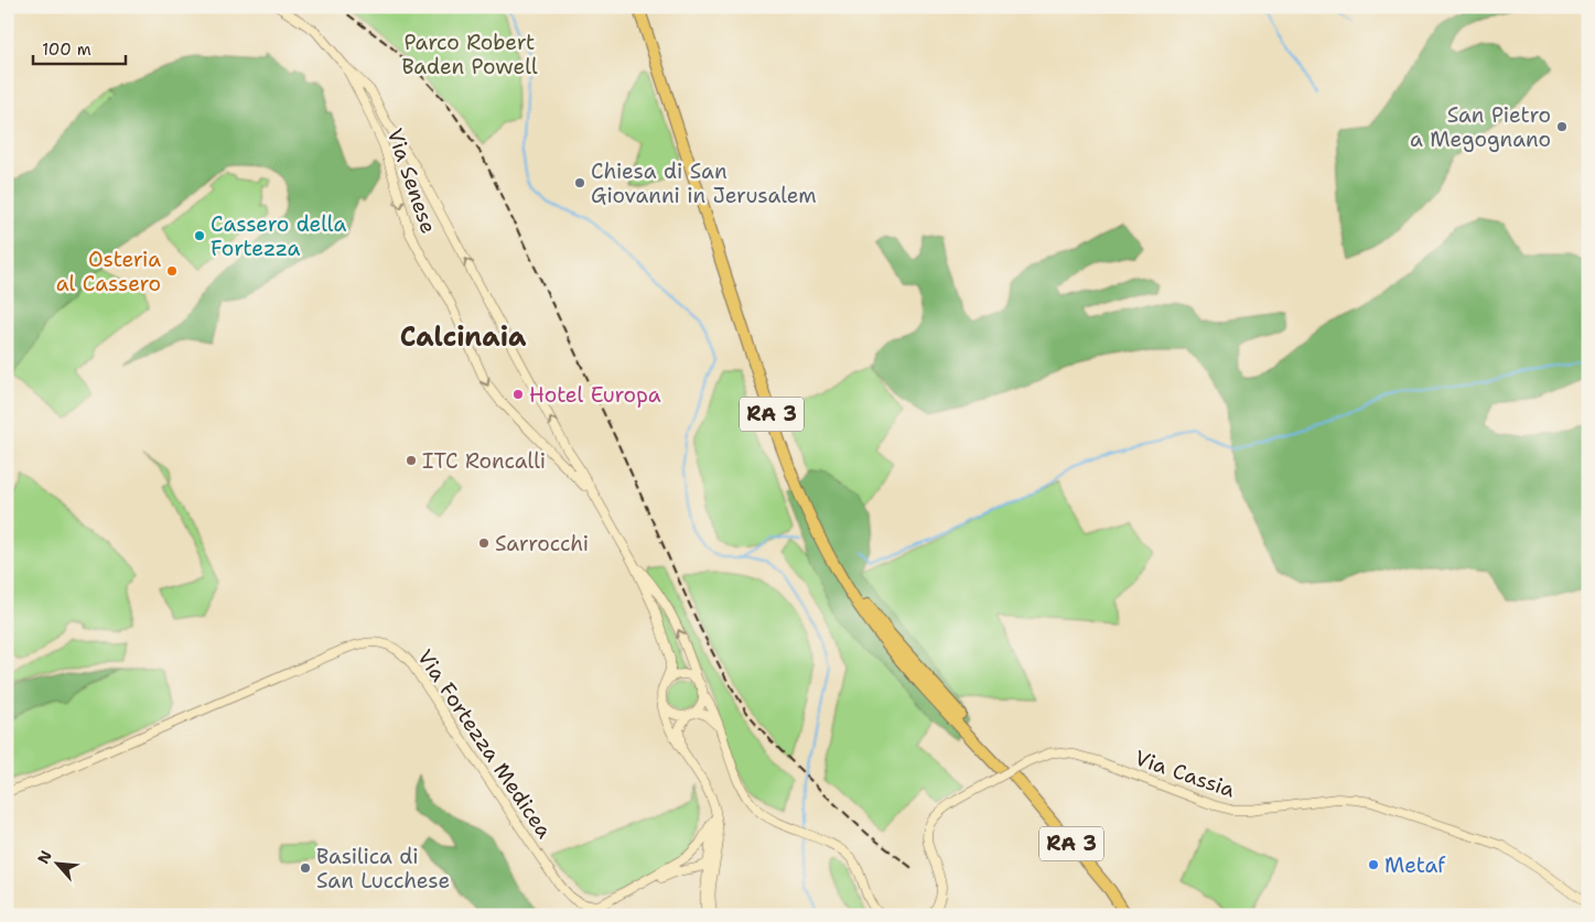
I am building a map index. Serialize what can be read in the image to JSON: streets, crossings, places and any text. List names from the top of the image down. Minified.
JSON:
{"streets":{"highway":["RA 3"],"main road":["Via Senese","Via Fortezza Medicea","Via Cassia"]},"districts":["Calcinaia"],"parks":["Parco Robert Baden Powell"],"places":["San Pietro a Megognano","Chiesa di San Giovanni in Jerusalem","Cassero della Fortezza","Osteria al Cassero","Hotel Europa","ITC Roncalli","Sarrocchi","Metaf","Basilica di San Lucchese"],"scale_bar":"100 m","north":"top left"}
